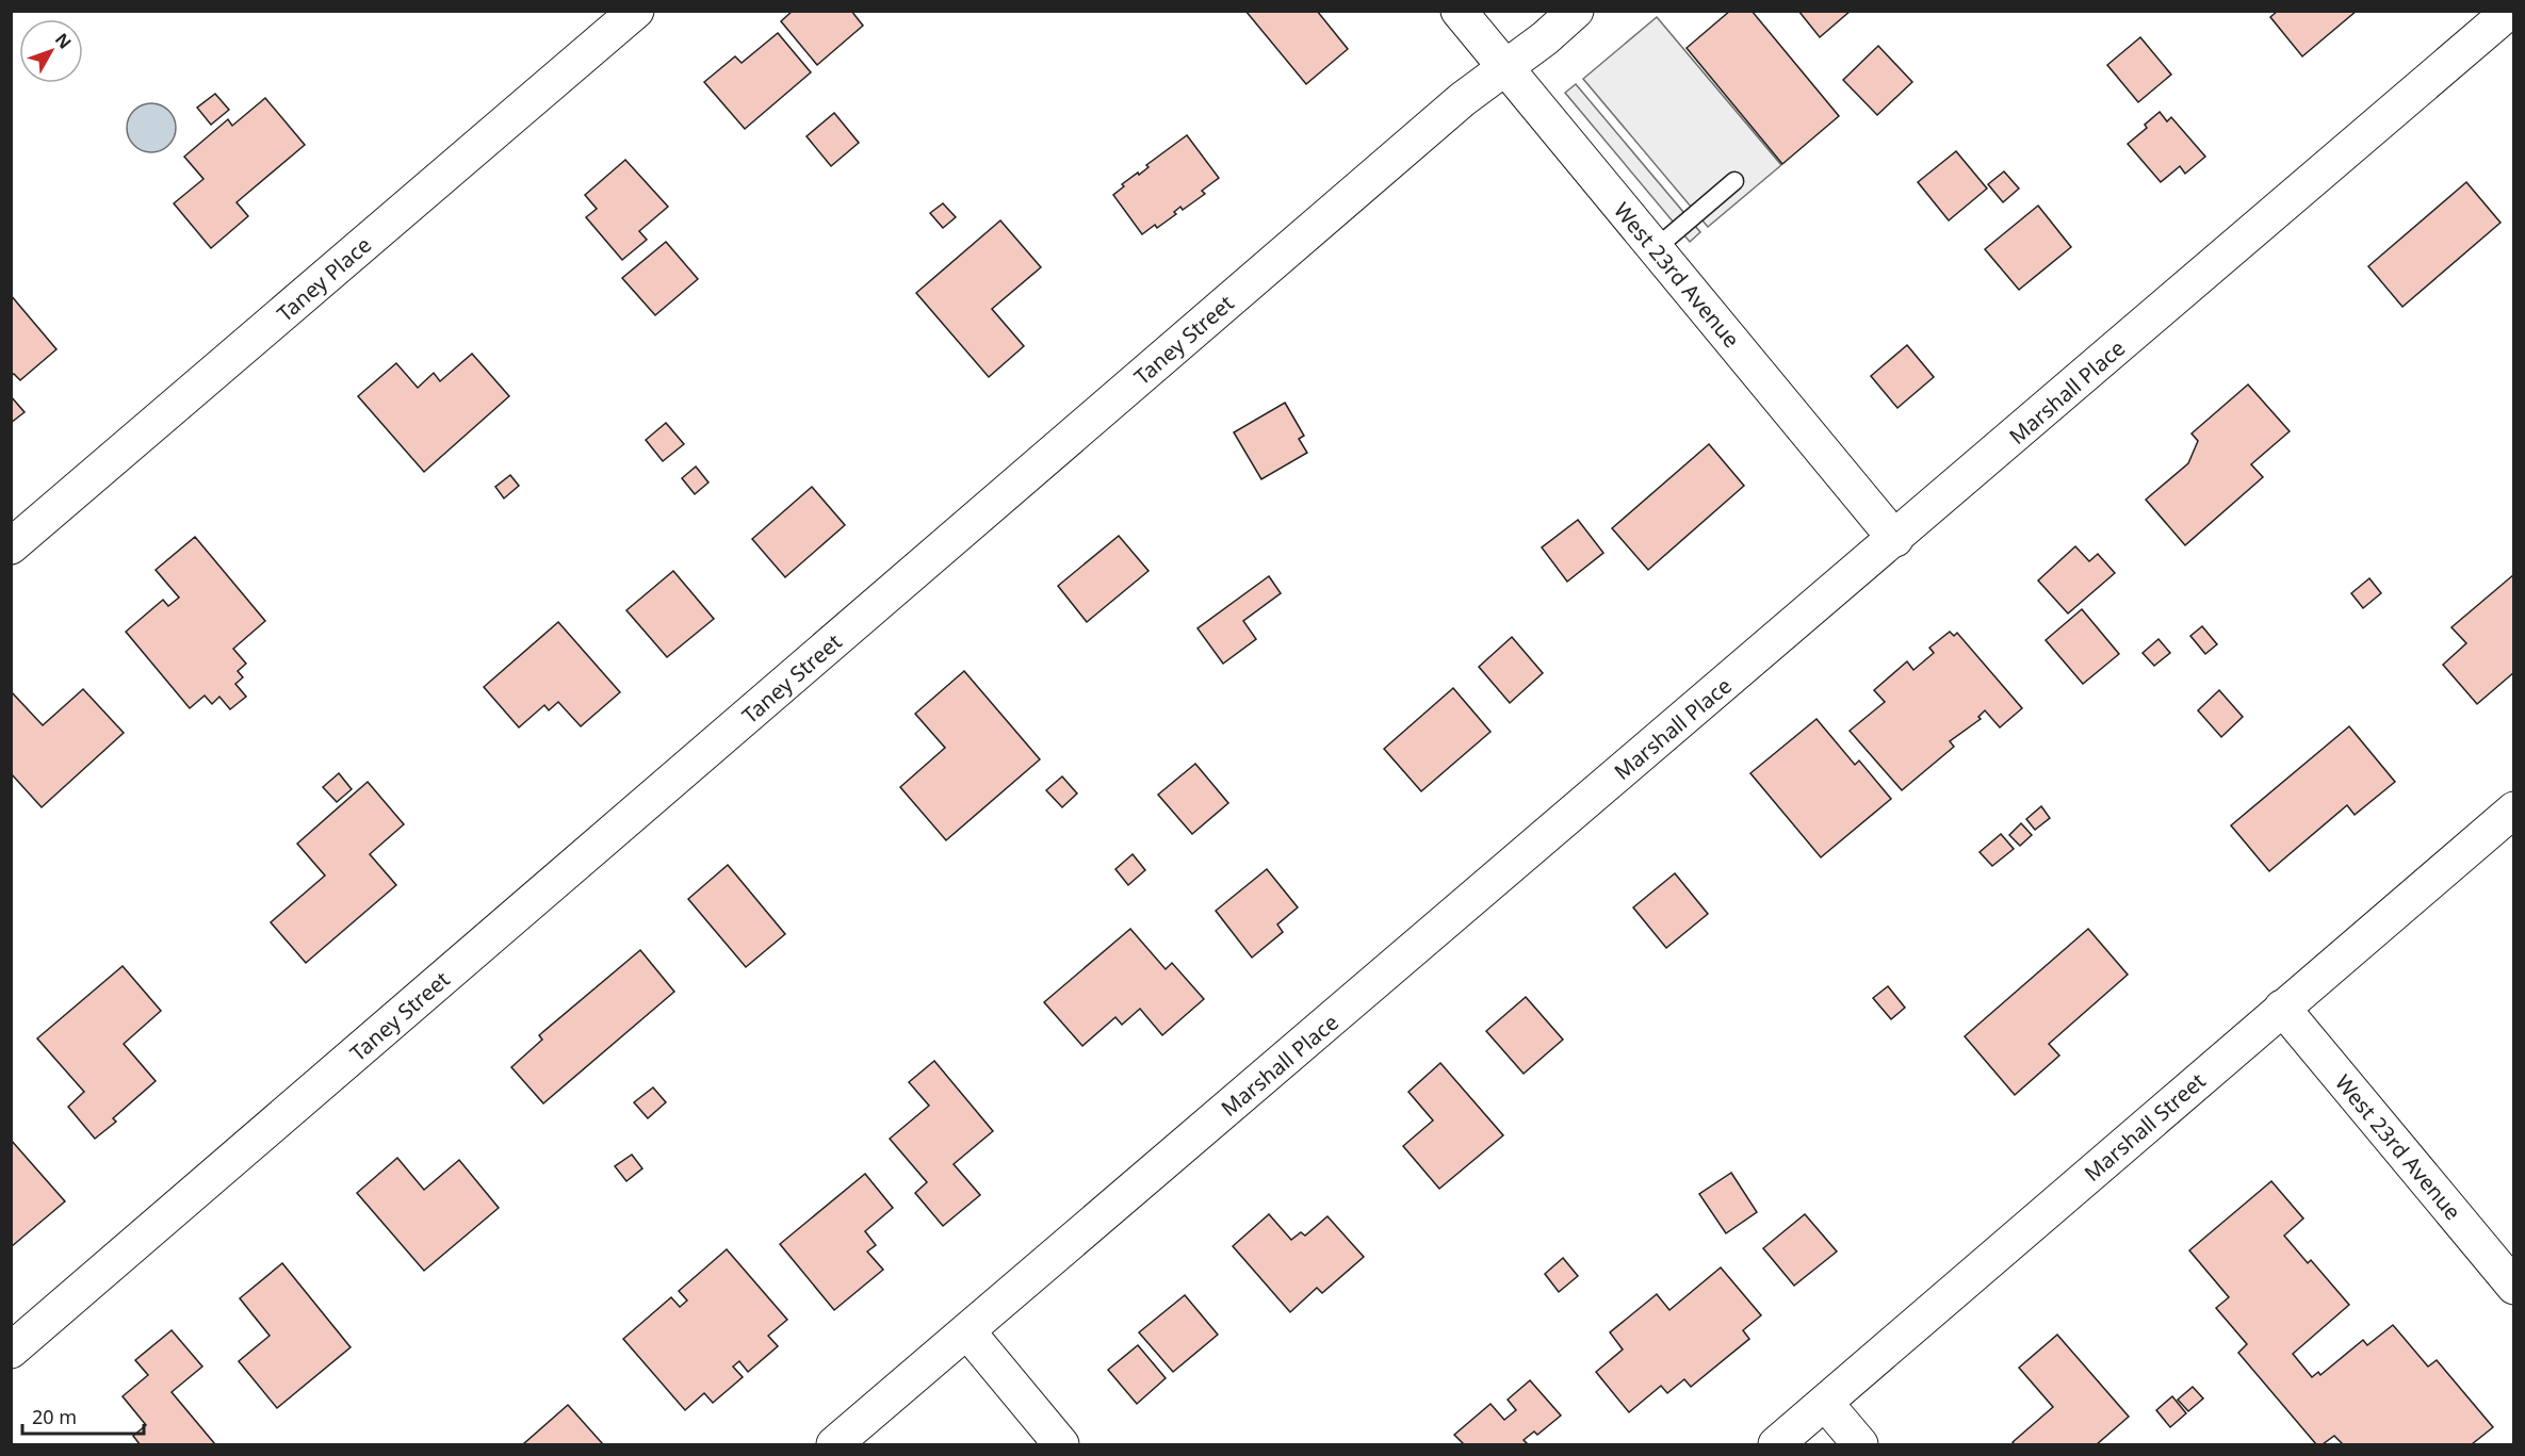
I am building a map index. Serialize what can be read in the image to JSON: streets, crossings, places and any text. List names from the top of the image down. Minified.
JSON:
{"streets":{"street":["West 23rd Avenue","Taney Place","Taney Street","Marshall Place","Marshall Street"]},"crossings":[["West 23rd Avenue","Taney Street"],["West 23rd Avenue","Marshall Place"],["West 23rd Avenue","Marshall Street"]],"scale_bar":"20 m","north":"top right"}
